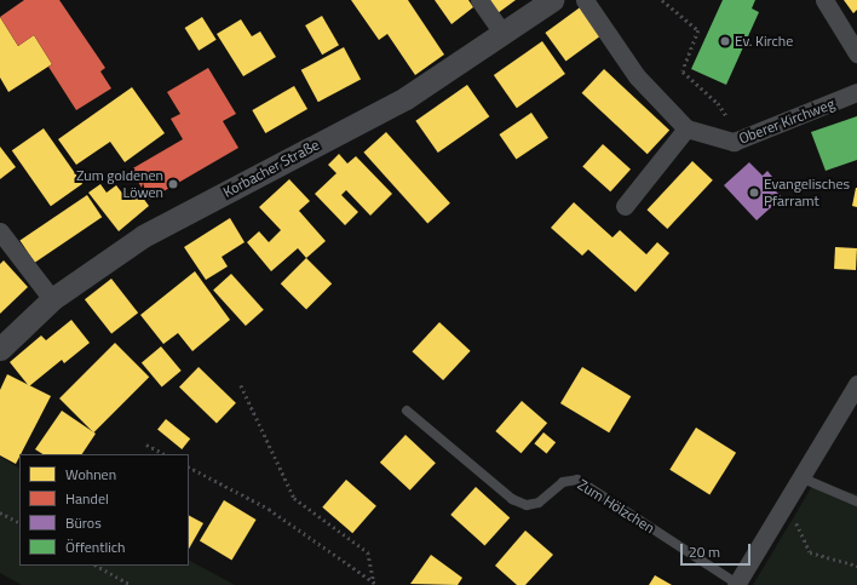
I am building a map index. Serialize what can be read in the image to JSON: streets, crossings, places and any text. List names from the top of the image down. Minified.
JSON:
{"streets":{"street":["Oberer Kirchweg","Korbacher Straße","Zum Hölzchen"]},"places":["Ev. Kirche","Zum goldenen Löwen","Evangelisches Pfarramt"],"legend":["Wohnen","Handel","Büros","Öffentlich"],"scale_bar":"20 m"}
